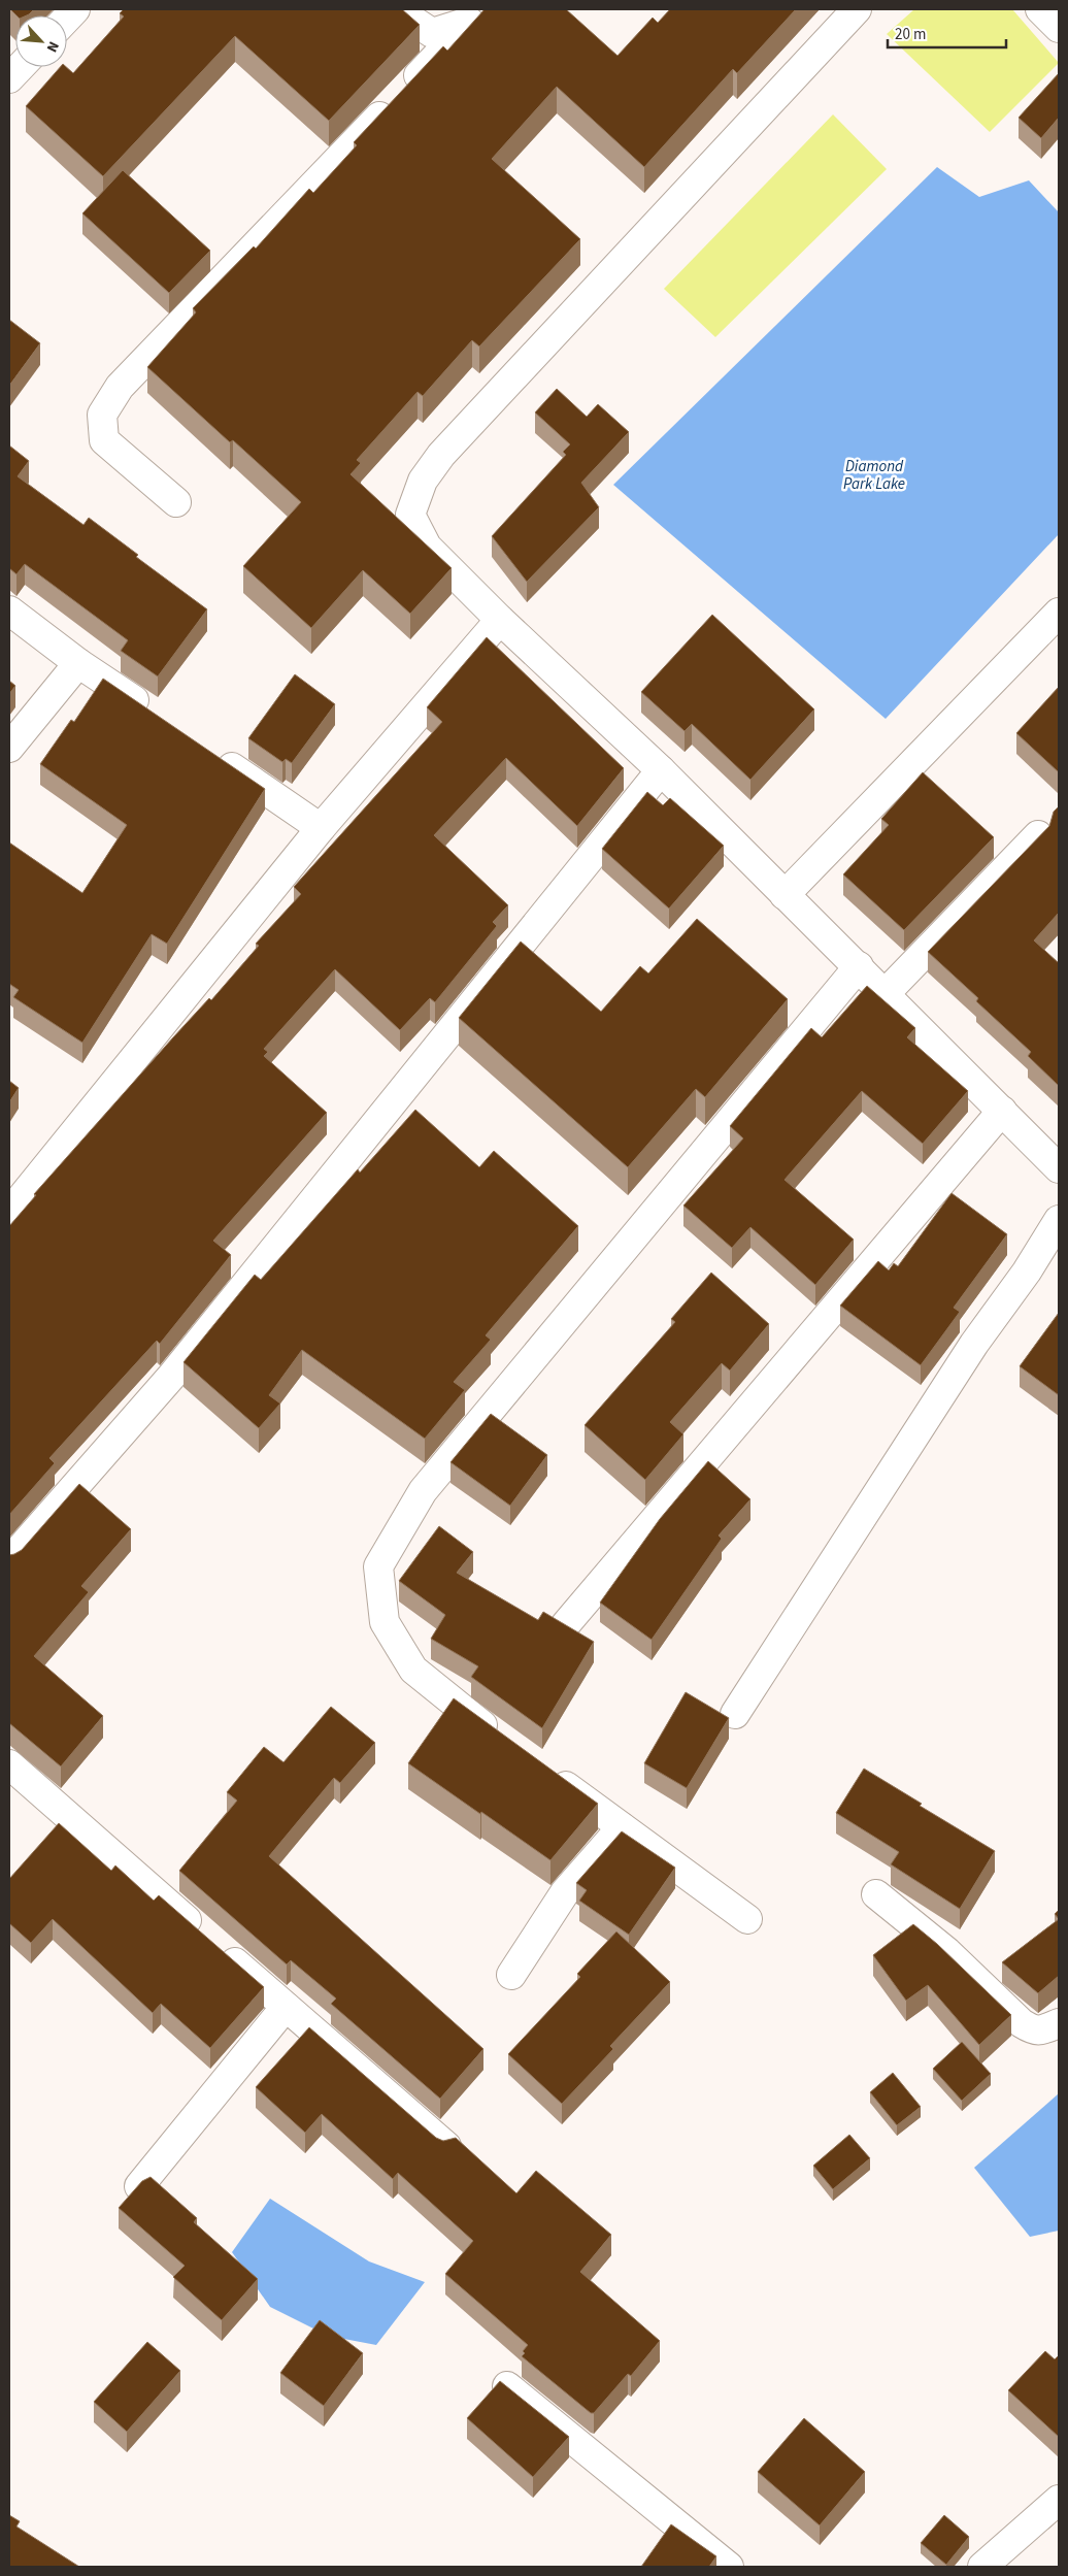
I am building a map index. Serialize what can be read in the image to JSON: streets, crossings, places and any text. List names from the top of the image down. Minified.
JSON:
{"water":["Diamond Park Lake"],"scale_bar":"20 m","north":"bottom right"}
